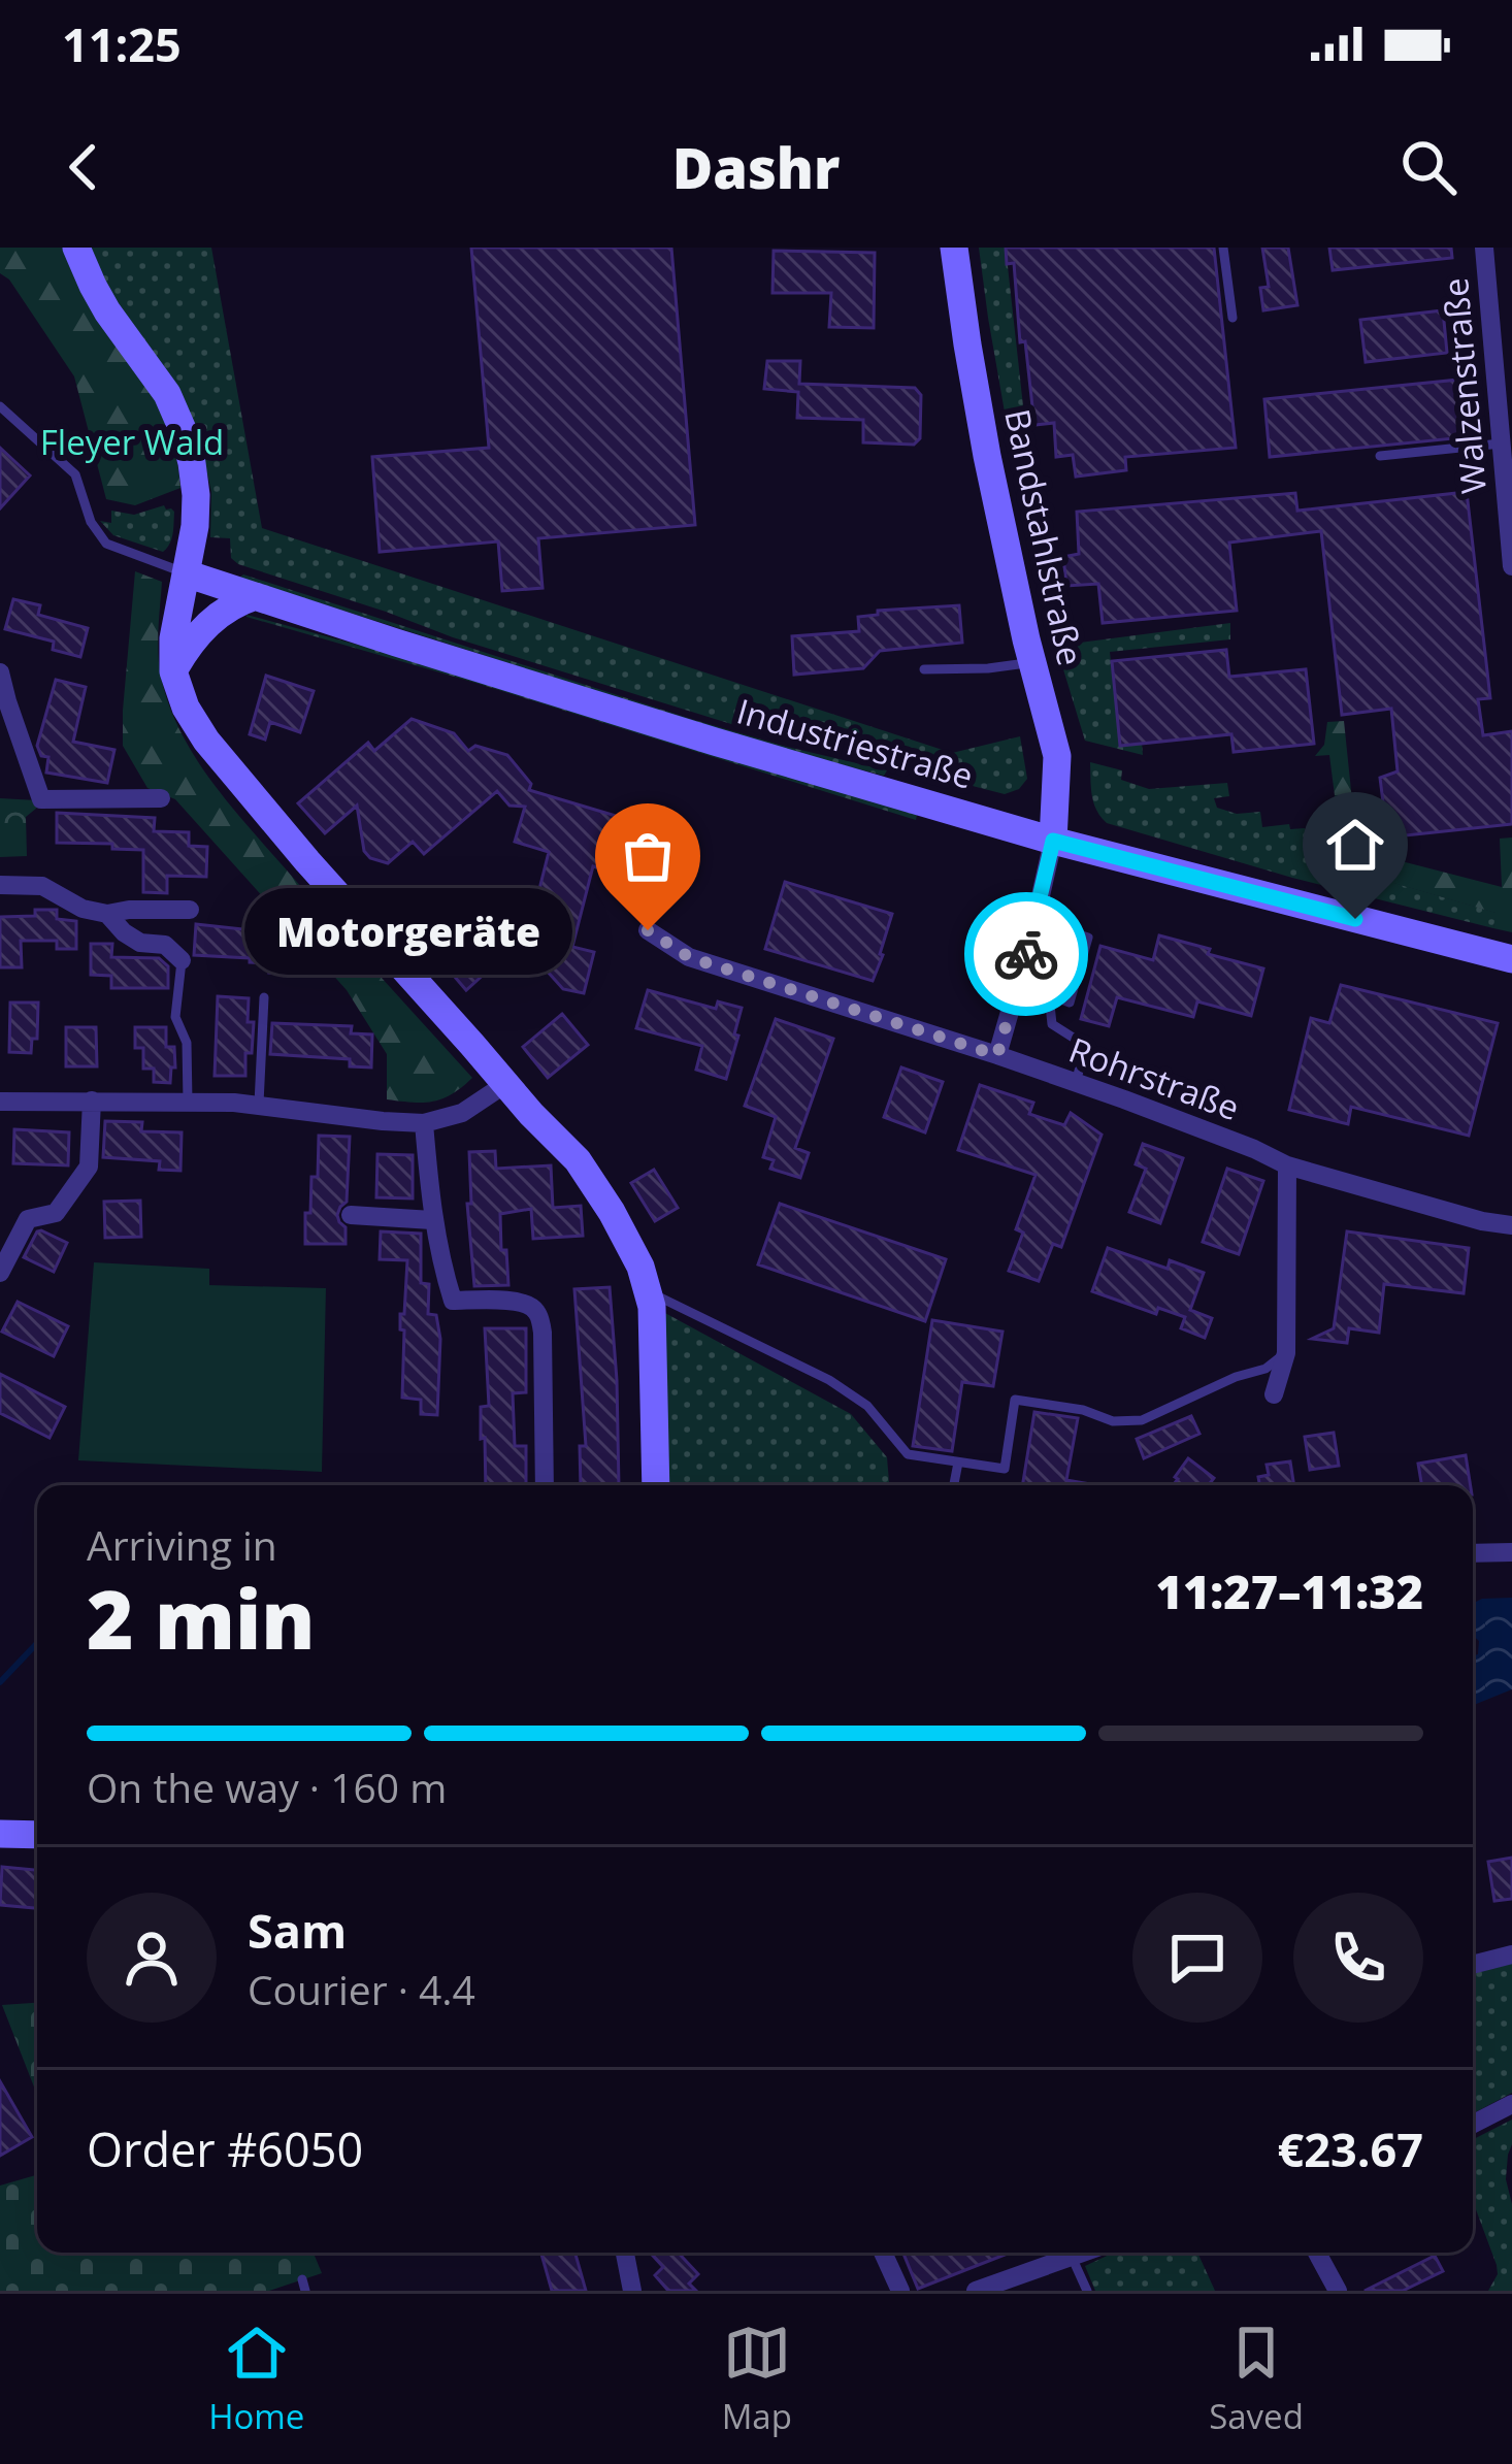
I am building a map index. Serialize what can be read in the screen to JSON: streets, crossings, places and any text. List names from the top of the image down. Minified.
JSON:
{"streets":{"main road":["Bandstahlstraße","Industriestraße"],"street":["Walzenstraße","Rohrstraße"]},"crossings":[["Bandstahlstraße","Industriestraße"]],"parks":["Fleyer Wald"],"places":["Motorgeräte"],"page":{"status":"11:25","header":"Dashr","bubble":"Motorgeräte","heading":["2 min","Arriving in","11:27–11:32"],"panel":["Sam","Courier · 4.4","Order #6050","€23.67"],"bar":"On the way · 160 m","tabs":["Home","Map","Saved"]}}
